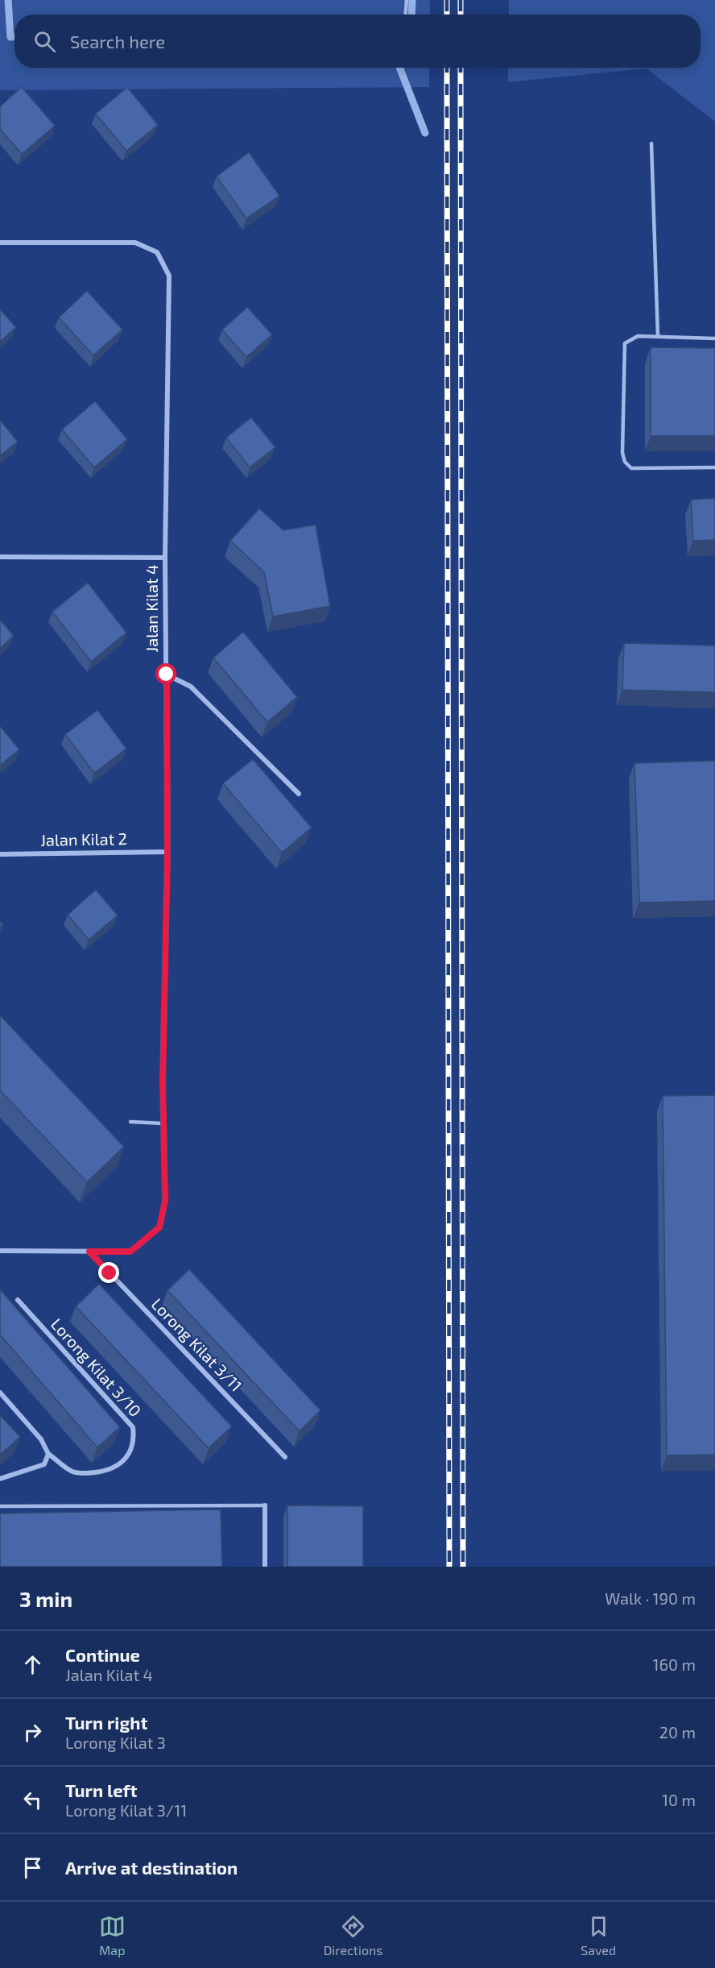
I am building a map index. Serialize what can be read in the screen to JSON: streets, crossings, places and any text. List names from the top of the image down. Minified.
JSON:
{"streets":{"street":["Jalan Kilat 4","Jalan Kilat 2","Lorong Kilat 3/11","Lorong Kilat 3/10"]},"crossings":[["Jalan Kilat 4","Jalan Kilat 2"],["Jalan Kilat 4","Lorong Kilat 3/11"]],"page":{"search":"Search here","heading":["3 min","Walk · 190 m"],"list":[["Continue","Jalan Kilat 4","160 m"],["Turn right","Lorong Kilat 3","20 m"],["Turn left","Lorong Kilat 3/11","10 m"],"Arrive at destination"],"nav":["Map","Directions","Saved"]}}
